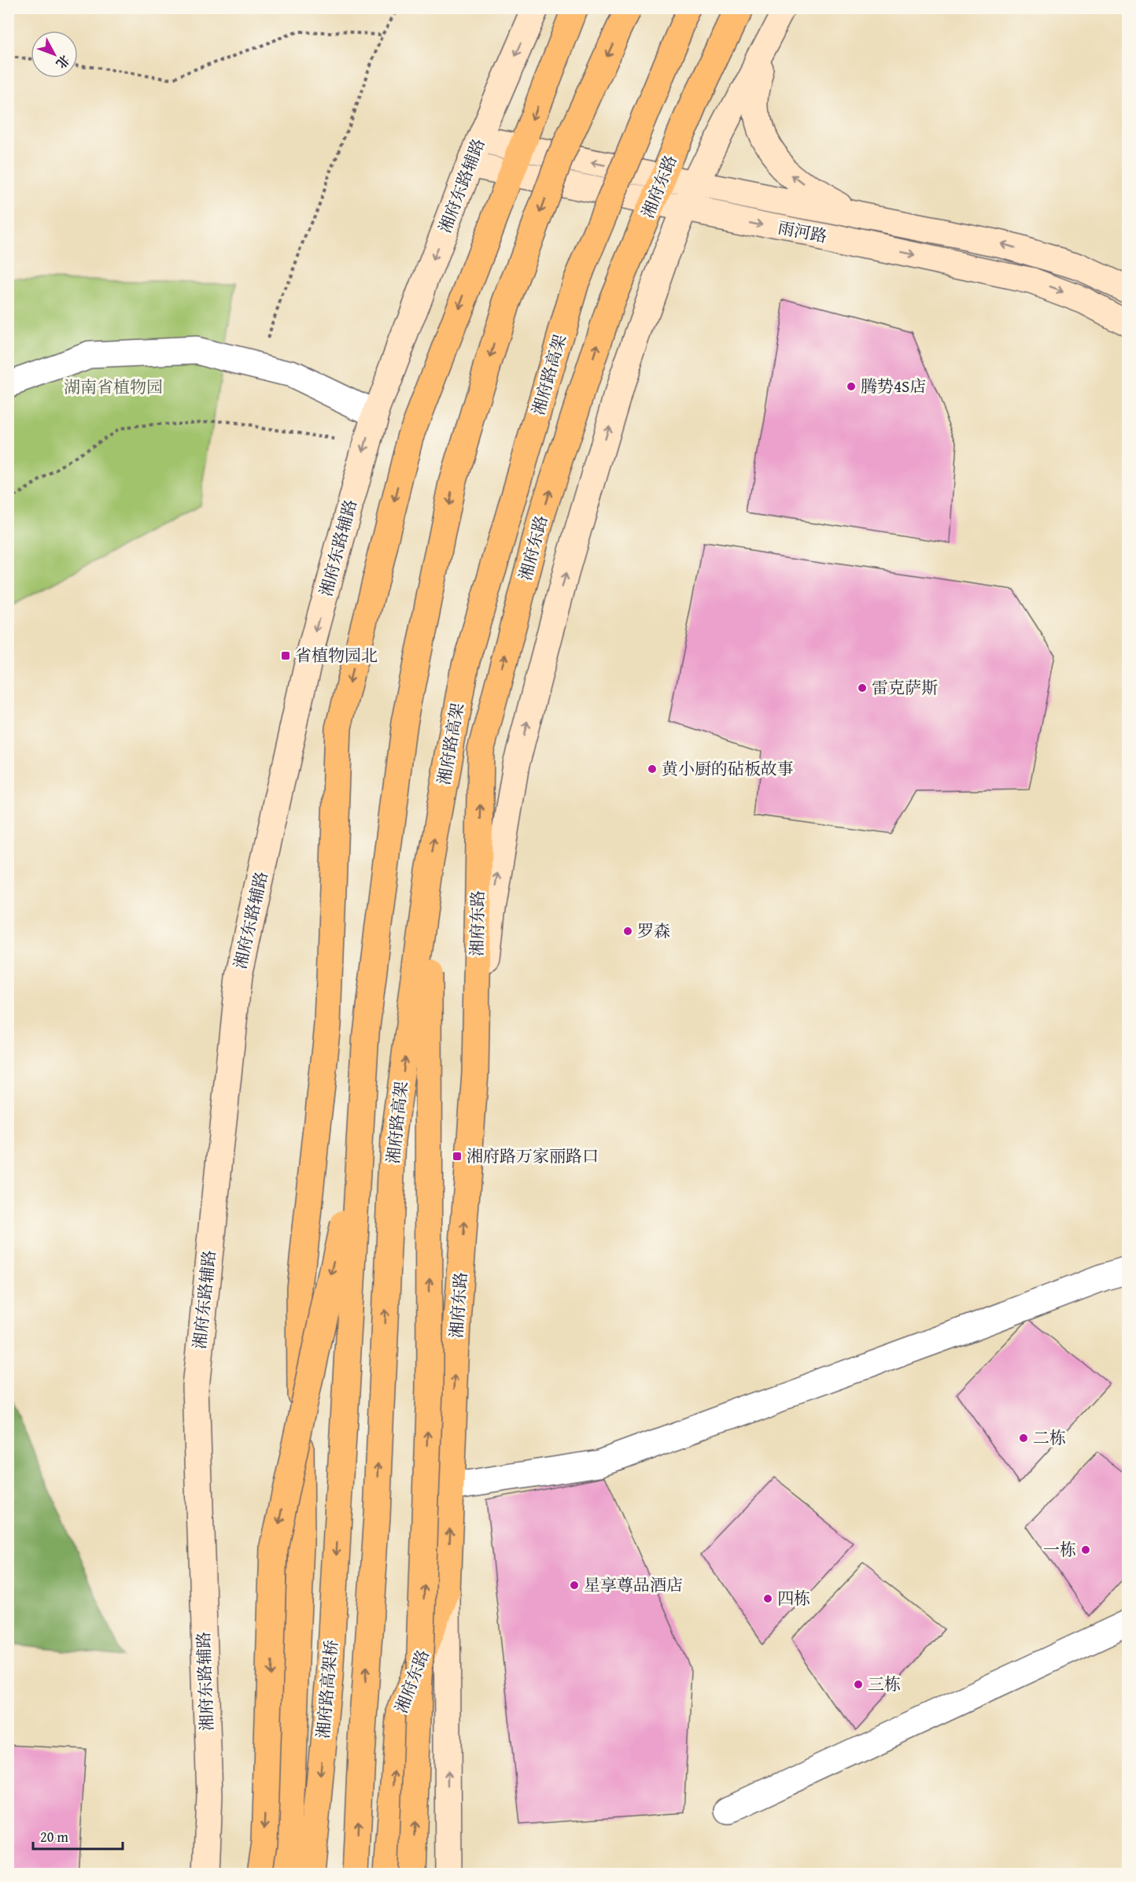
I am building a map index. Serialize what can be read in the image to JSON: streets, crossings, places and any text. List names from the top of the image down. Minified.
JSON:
{"streets":{"main road":["湘府东路辅路","湘府东路","雨河路","湘府路高架","湘府路高架桥"]},"crossings":[["湘府东路辅路","雨河路"],["湘府东路","雨河路"],["湘府路高架","湘府路高架桥"]],"parks":["湖南省植物园"],"places":{"other":["腾势4S店","雷克萨斯","黄小厨的砧板故事","罗森","二栋","一栋","星享尊品酒店","四栋","三栋"],"transit":["省植物园北","湘府路万家丽路口"]},"scale_bar":"20 m","north":"bottom right"}
